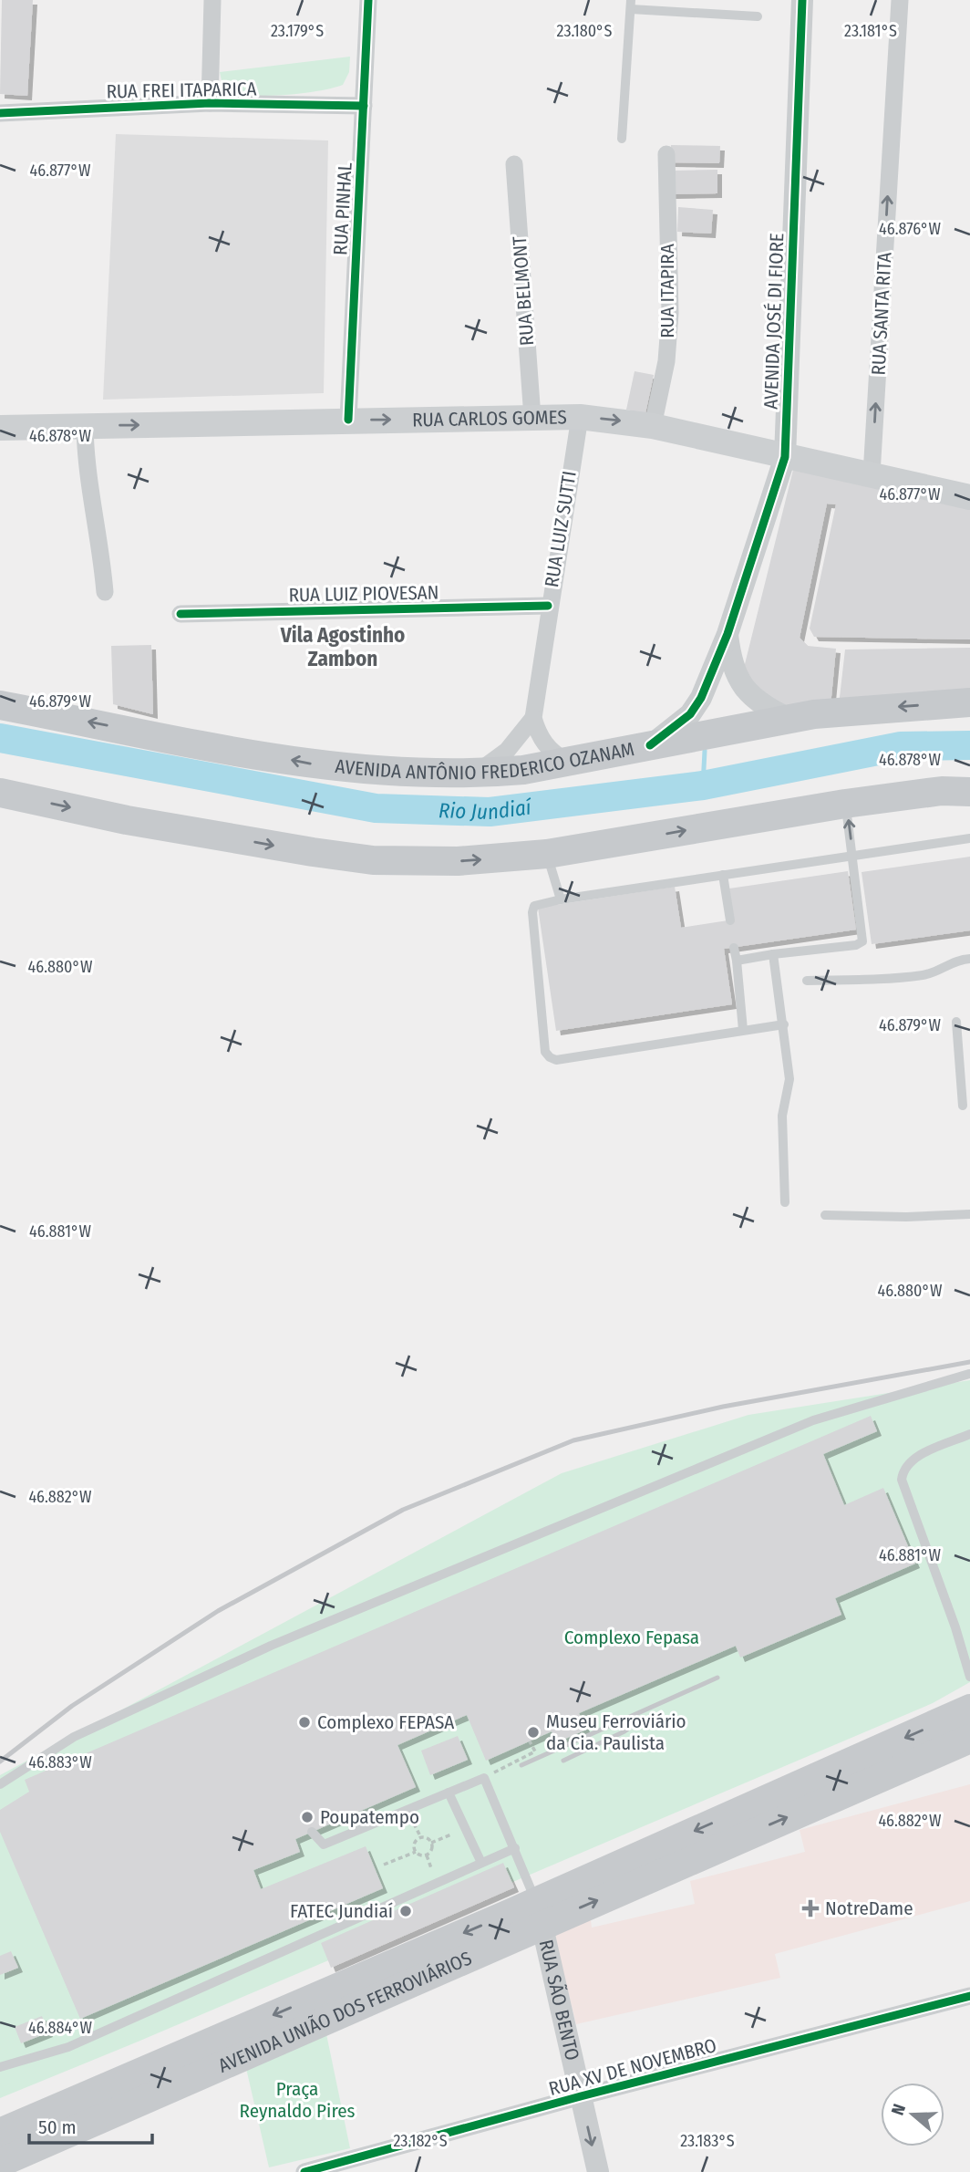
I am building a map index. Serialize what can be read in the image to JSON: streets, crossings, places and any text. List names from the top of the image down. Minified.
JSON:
{"streets":{"main road":["RUA CARLOS GOMES","AVENIDA ANTÔNIO FREDERICO OZANAM","AVENIDA UNIÃO DOS FERROVIÁRIOS"],"street":["RUA FREI ITAPARICA","RUA PINHAL","RUA BELMONT","RUA ITAPIRA","RUA SANTA RITA","AVENIDA JOSÉ DI FIORE","RUA LUIZ SUTTI","RUA LUIZ PIOVESAN","RUA SÃO BENTO","RUA XV DE NOVEMBRO"]},"crossings":[["RUA FREI ITAPARICA","RUA PINHAL"],["RUA PINHAL","RUA CARLOS GOMES"],["RUA BELMONT","RUA CARLOS GOMES"],["RUA ITAPIRA","RUA CARLOS GOMES"],["RUA SANTA RITA","RUA CARLOS GOMES"],["AVENIDA JOSÉ DI FIORE","RUA CARLOS GOMES"],["AVENIDA JOSÉ DI FIORE","AVENIDA ANTÔNIO FREDERICO OZANAM"],["RUA CARLOS GOMES","RUA LUIZ SUTTI"],["RUA LUIZ SUTTI","RUA LUIZ PIOVESAN"],["RUA SÃO BENTO","AVENIDA UNIÃO DOS FERROVIÁRIOS"],["RUA SÃO BENTO","RUA XV DE NOVEMBRO"]],"one_way":["RUA SANTA RITA","RUA CARLOS GOMES"],"districts":["Vila Agostinho Zambon"],"water":["Rio Jundiaí"],"parks":["Complexo Fepasa","Praça Reynaldo Pires"],"places":{"other":["Complexo FEPASA","Museu Ferroviário da Cia. Paulista","Poupatempo","FATEC Jundiaí"],"health":["NotreDame"]},"scale_bar":"50 m","north":"left","coordinates":["23.179°S","23.180°S","23.181°S","46.877°W","46.876°W","46.878°W","46.879°W","46.880°W","46.881°W","46.882°W","46.883°W","46.884°W","23.182°S","23.183°S"]}
